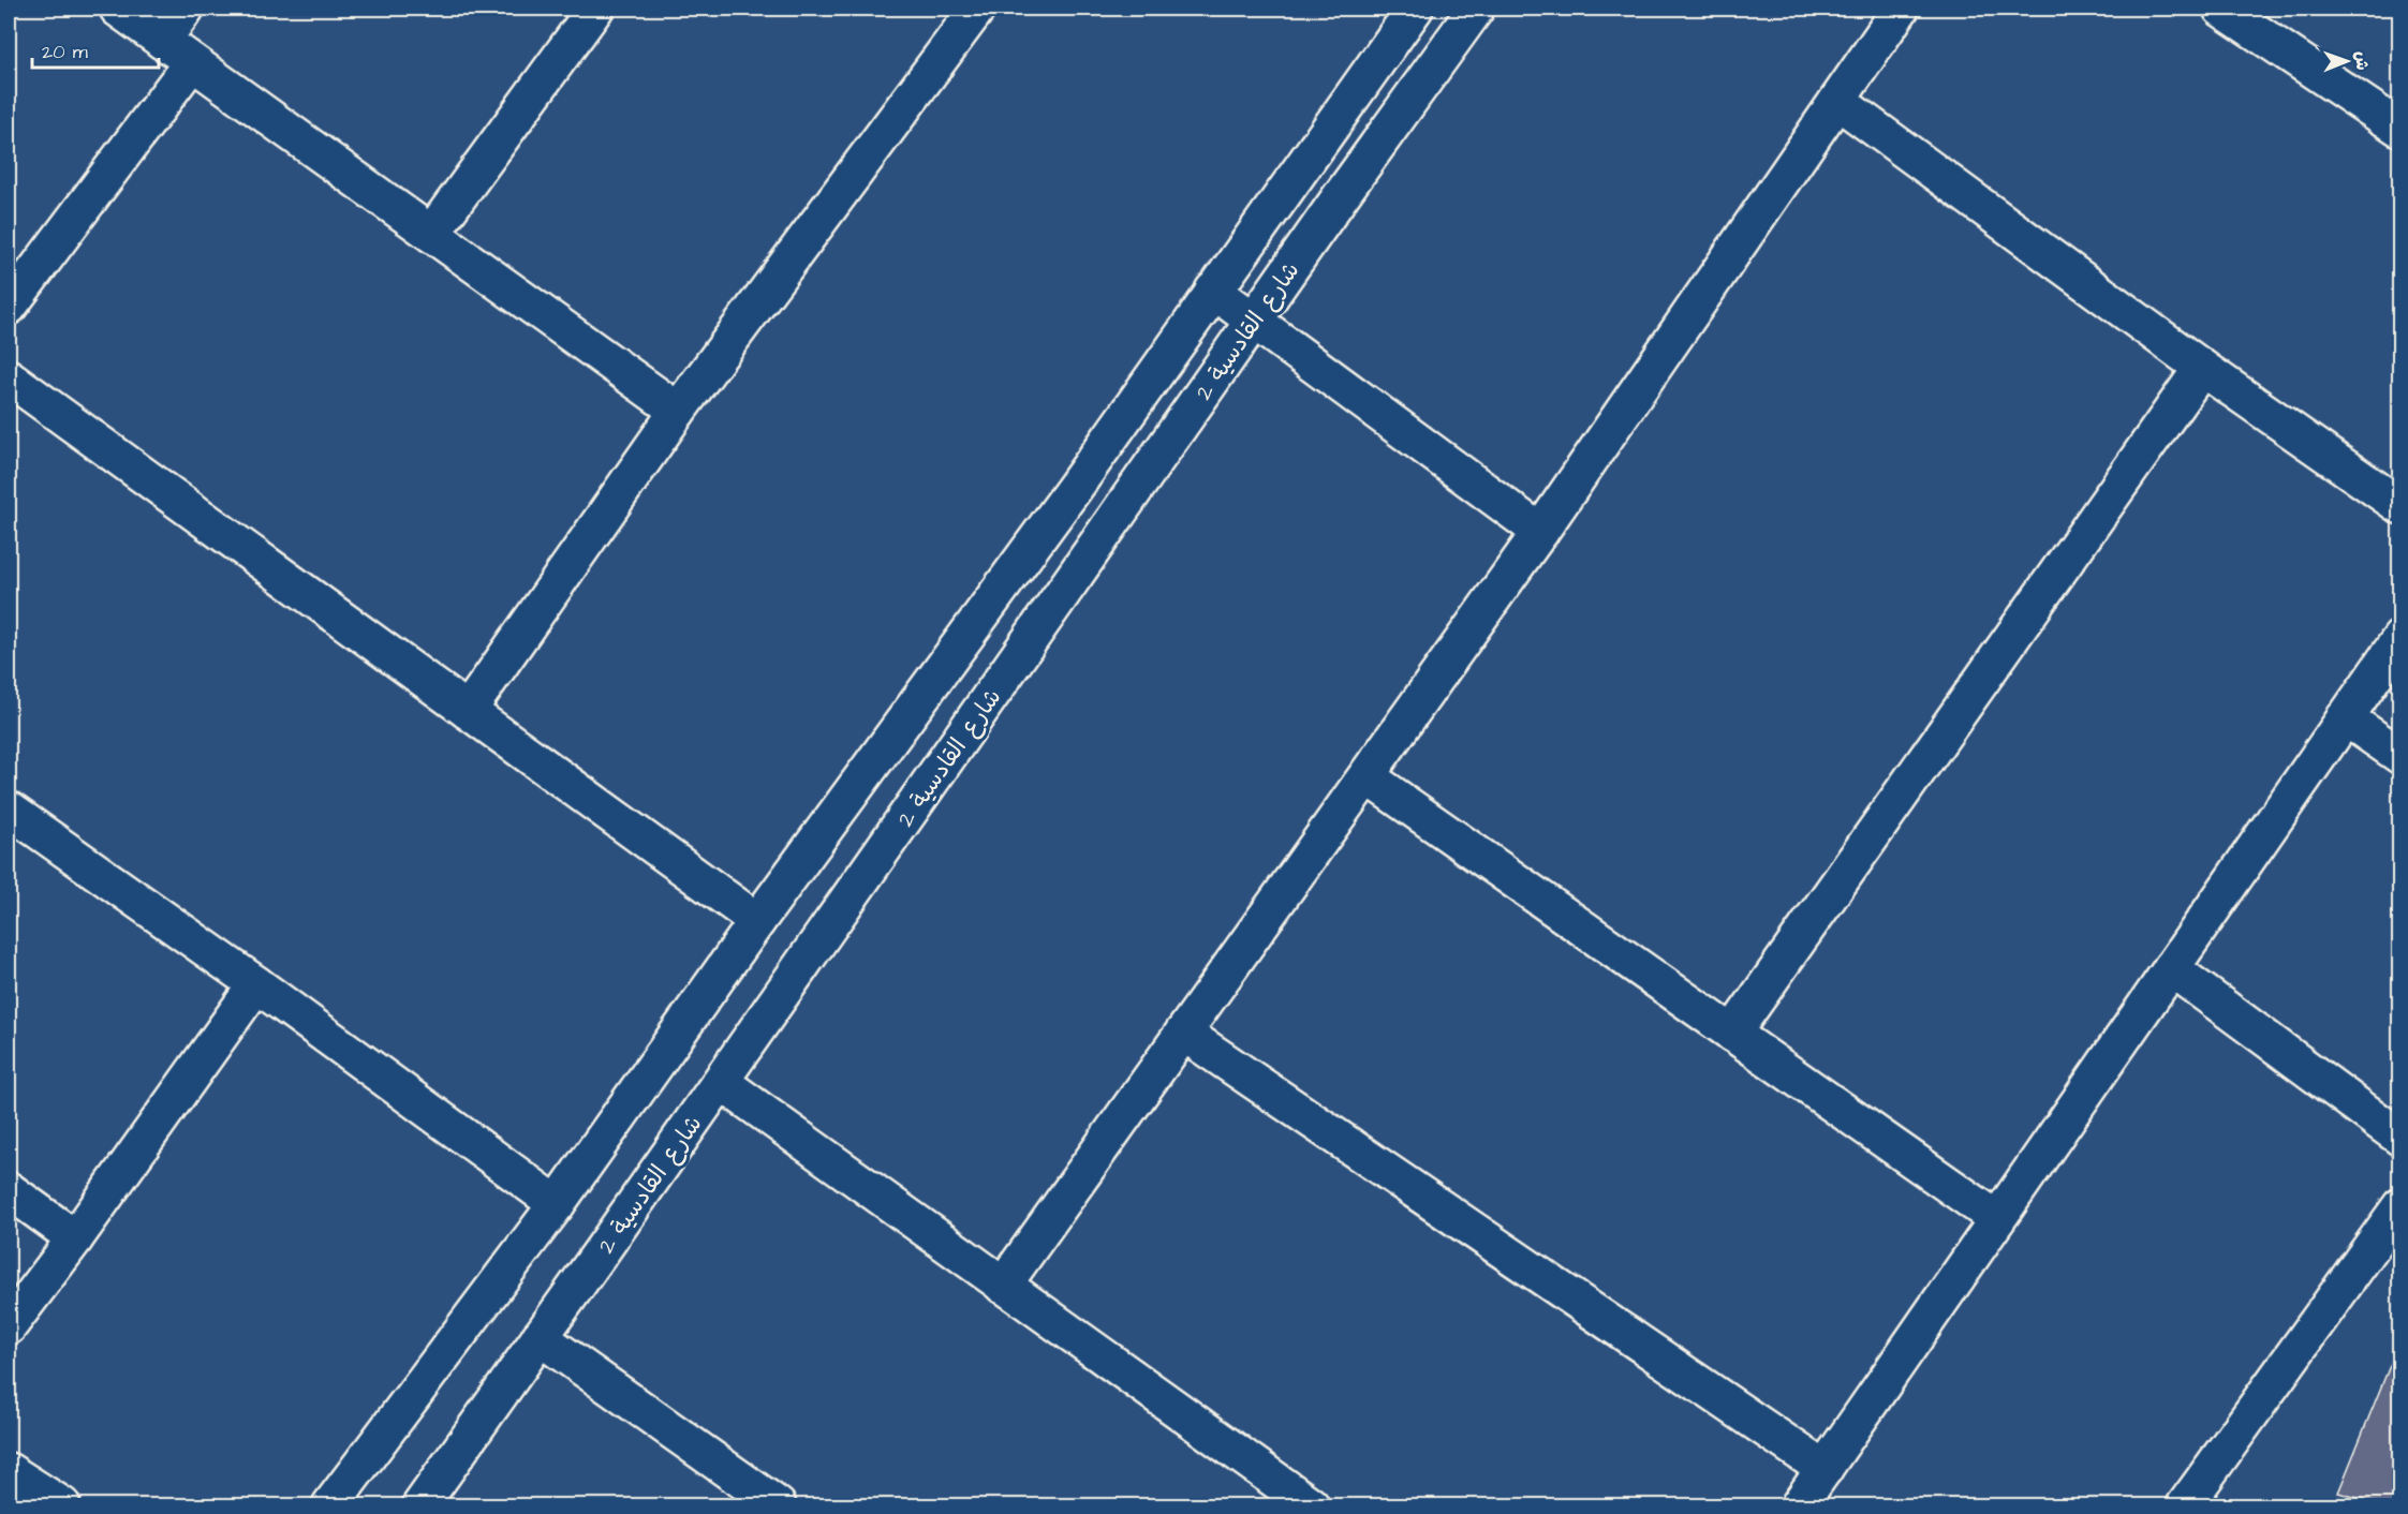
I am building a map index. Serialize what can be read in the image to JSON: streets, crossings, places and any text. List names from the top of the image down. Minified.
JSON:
{"streets":{"street":["شارع القادسية 2"]},"scale_bar":"20 m","north":"right"}
